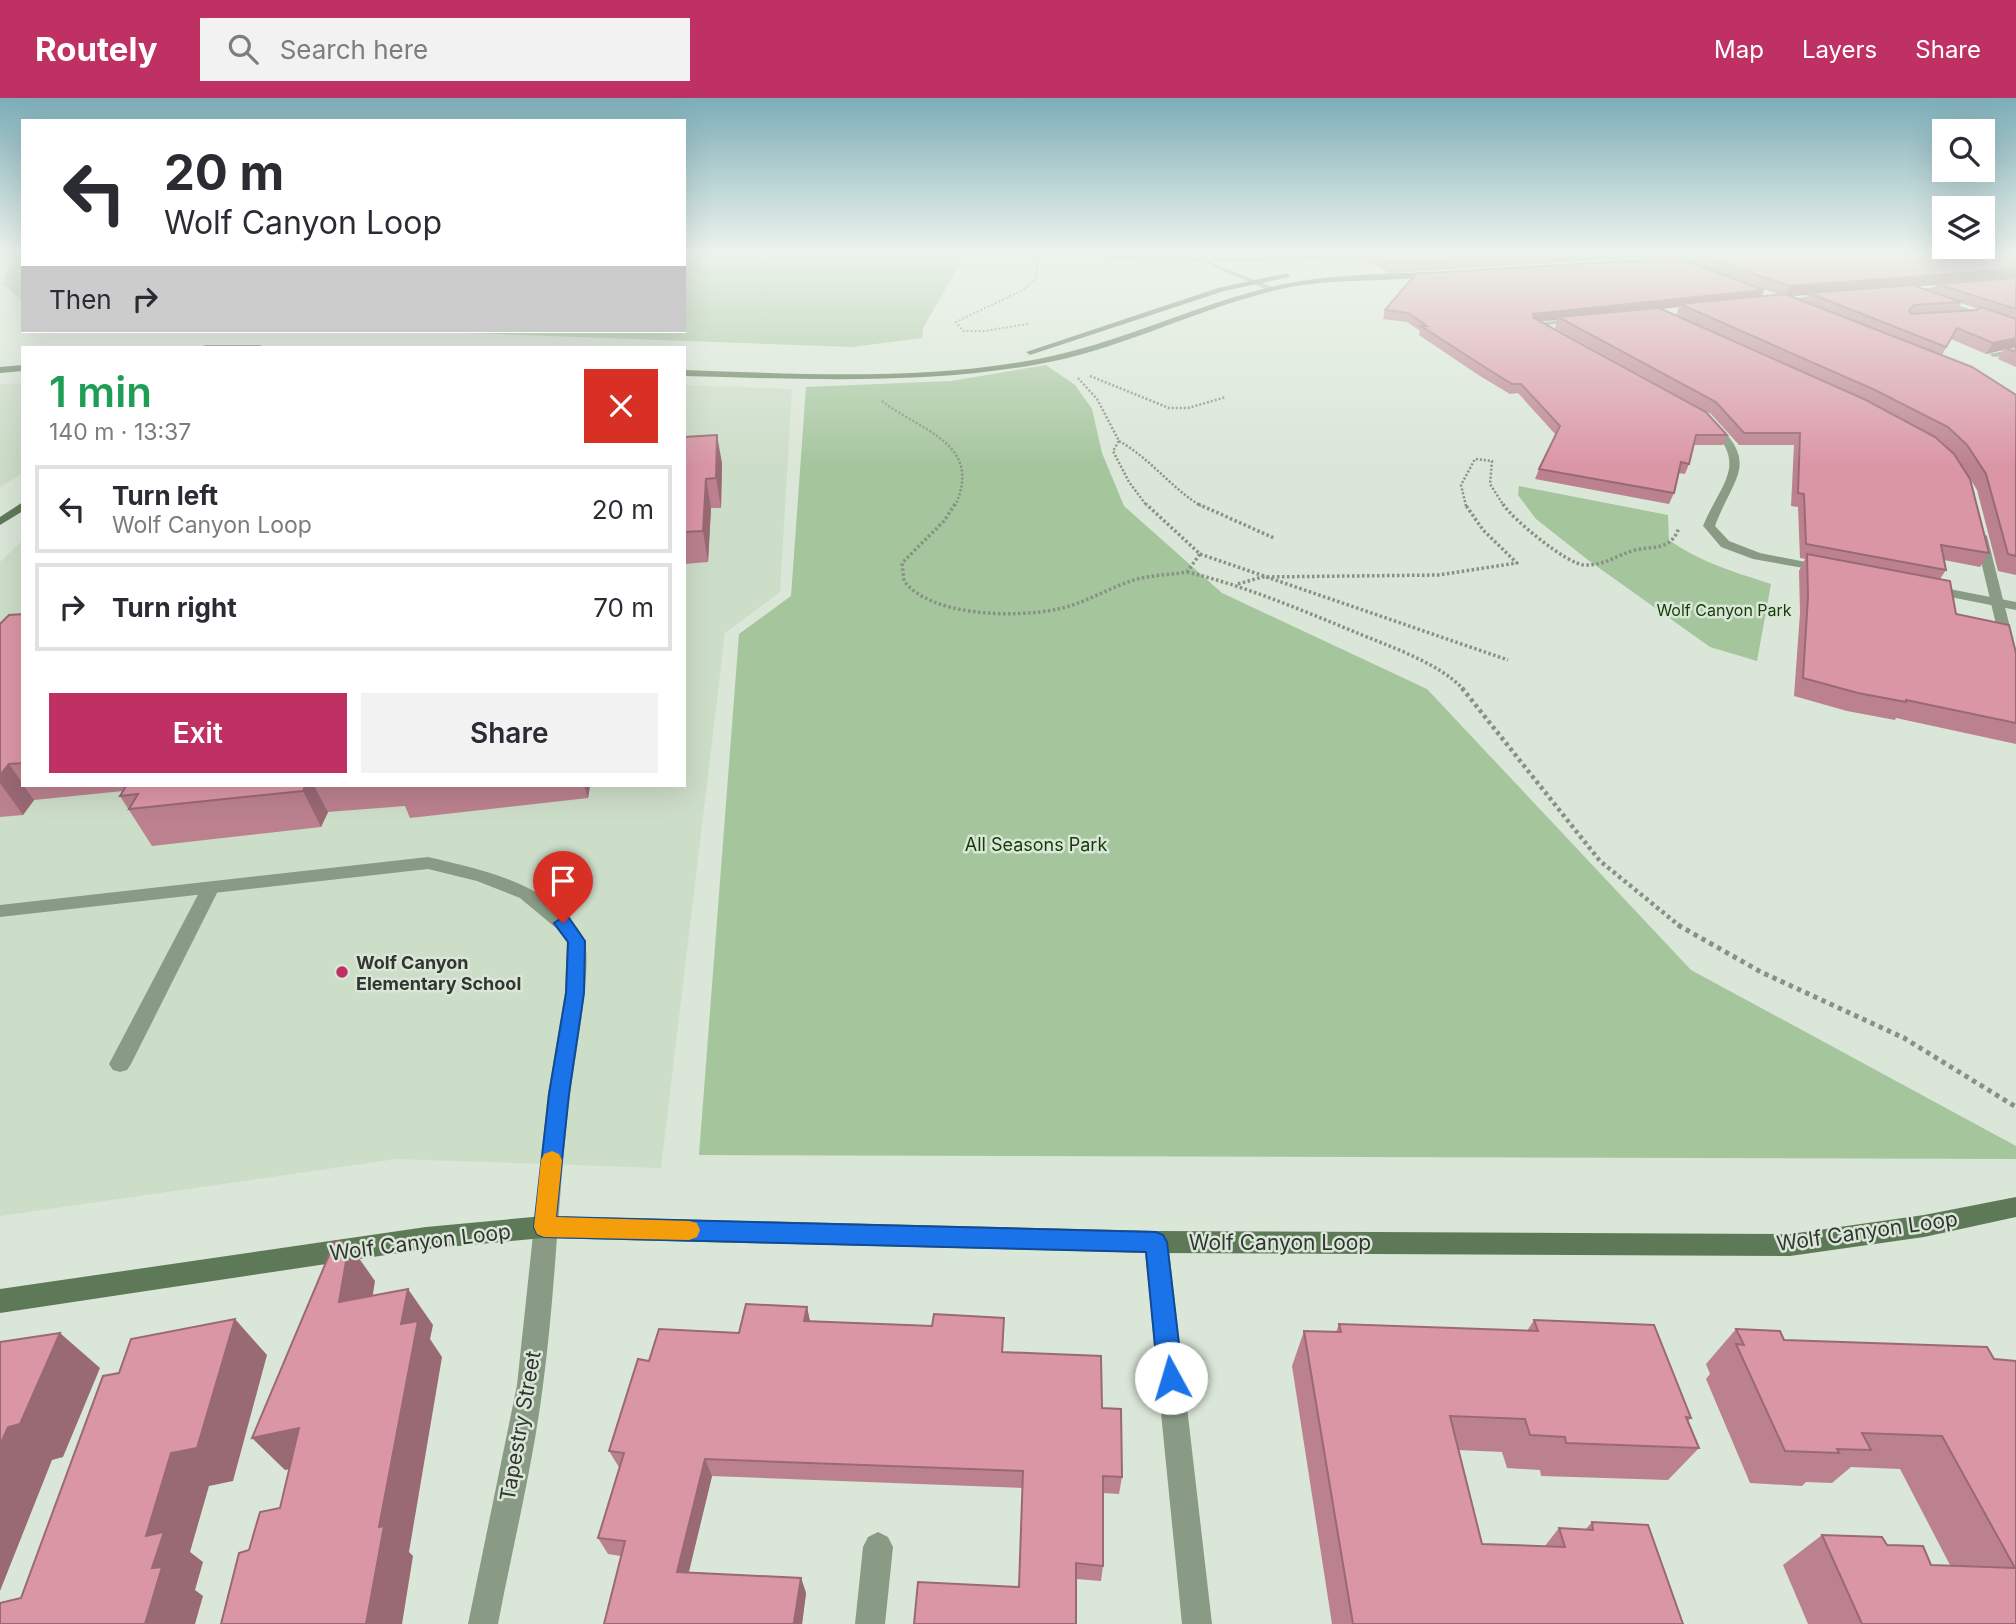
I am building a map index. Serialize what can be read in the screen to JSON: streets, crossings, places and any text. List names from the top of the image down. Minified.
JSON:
{"streets":{"street":["Wolf Canyon Loop","Tapestry Street"]},"crossings":[["Wolf Canyon Loop","Tapestry Street"]],"parks":["Wolf Canyon Park","All Seasons Park"],"places":["Wolf Canyon Elementary School"],"page":{"header":"Routely","search":"Search here","nav":["Map","Layers","Share"],"turn":["20 m","Wolf Canyon Loop"],"then":"Then","heading":["1 min","140 m · 13:37"],"list":[{"name":"Turn left","note":"Wolf Canyon Loop","value":"20 m"},{"name":"Turn right","value":"70 m"}],"buttons":["Exit","Share"]}}
